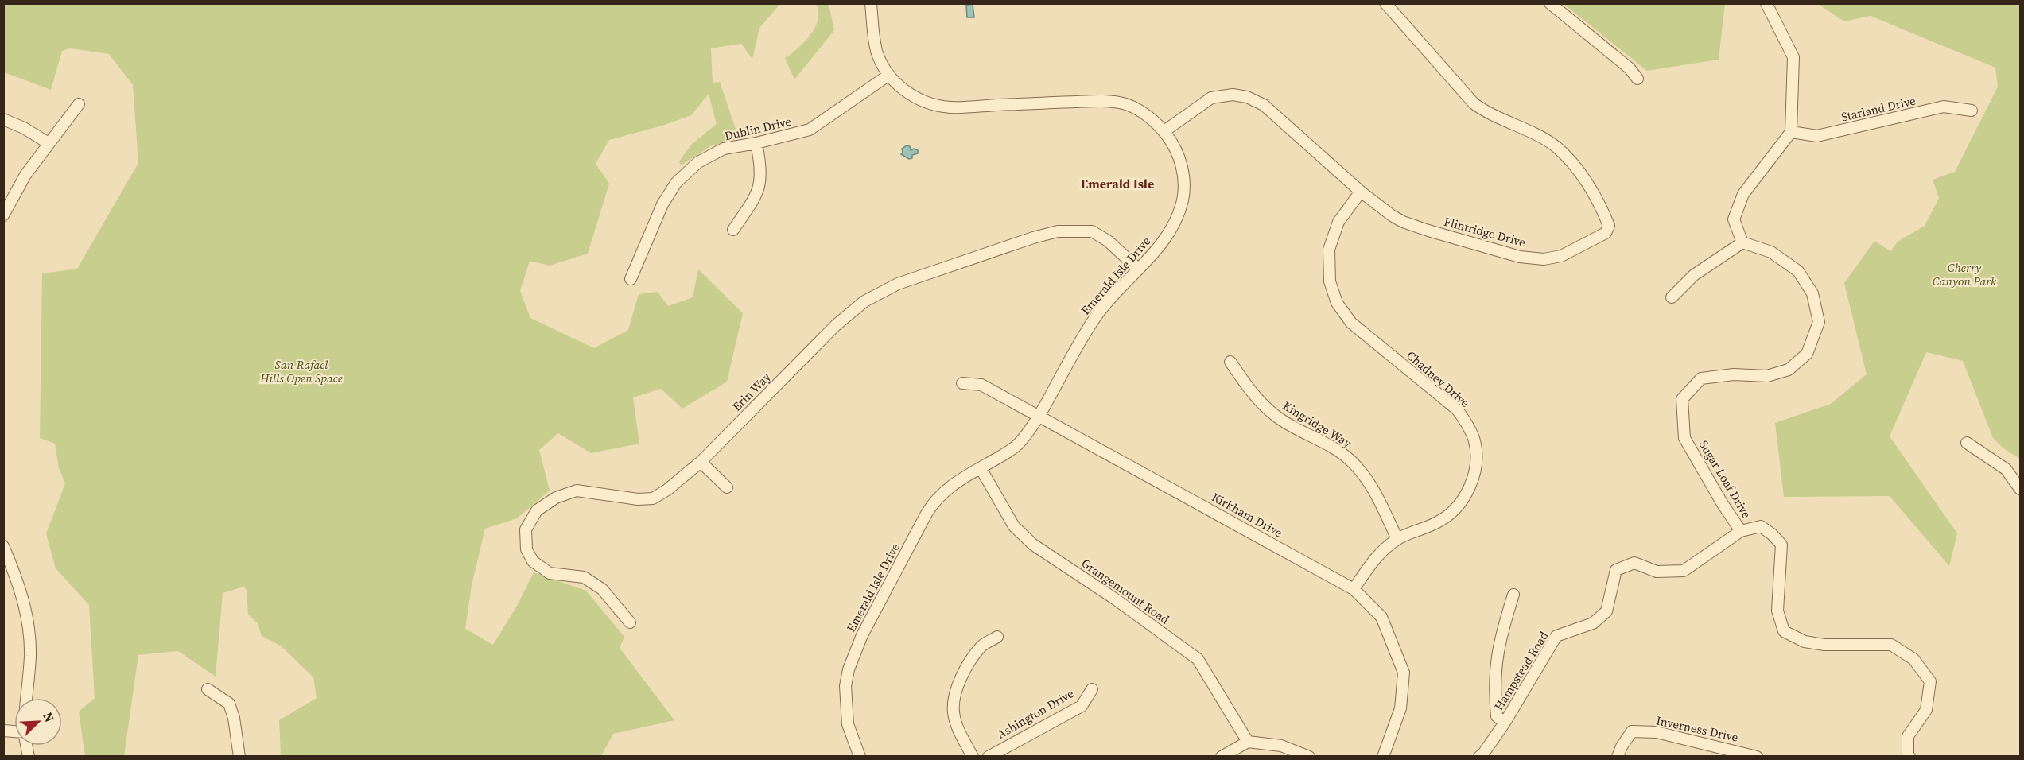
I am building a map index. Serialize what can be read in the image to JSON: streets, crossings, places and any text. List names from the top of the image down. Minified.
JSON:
{"streets":{"street":["Starland Drive","Dublin Drive","Flintridge Drive","Emerald Isle Drive","Chadney Drive","Erin Way","Kingridge Way","Sugar Loaf Drive","Kirkham Drive","Grangemount Road","Hampstead Road","Ashington Drive","Inverness Drive"]},"crossings":[["Dublin Drive","Emerald Isle Drive"],["Flintridge Drive","Emerald Isle Drive"],["Flintridge Drive","Chadney Drive"],["Emerald Isle Drive","Erin Way"],["Emerald Isle Drive","Kirkham Drive"],["Emerald Isle Drive","Grangemount Road"],["Chadney Drive","Kingridge Way"],["Chadney Drive","Kirkham Drive"],["Sugar Loaf Drive","Hampstead Road"]],"districts":["Emerald Isle"],"parks":["Cherry Canyon Park","San Rafael Hills Open Space"],"north":"top right"}
